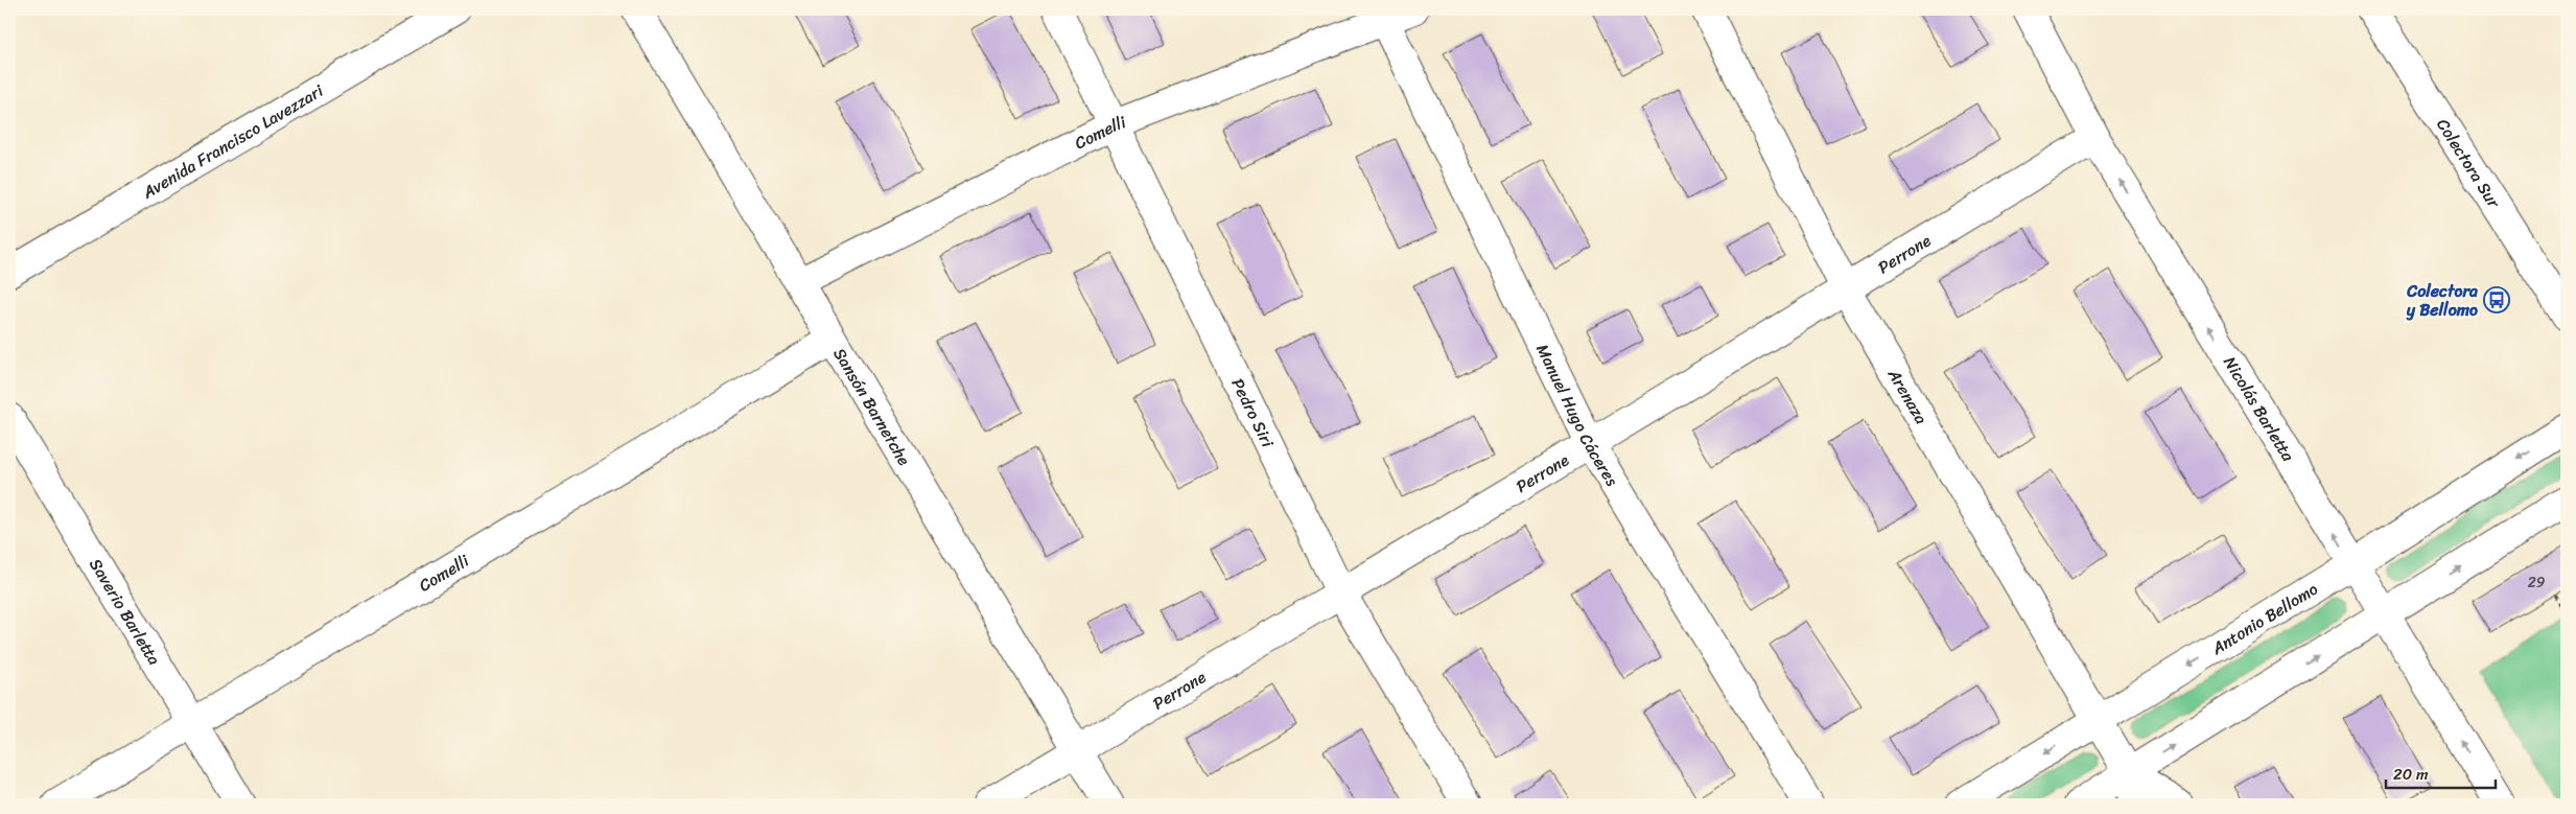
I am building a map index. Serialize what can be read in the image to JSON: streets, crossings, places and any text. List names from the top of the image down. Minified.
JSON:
{"streets":{"street":["Comelli","Avenida Francisco Lavezzari","Colectora Sur","Perrone","Arenaza","Sansón Barnetche","Nicolás Barletta","Pedro Siri","Manuel Hugo Cáceres","Saverio Barletta","Antonio Bellomo"]},"crossings":[["Comelli","Sansón Barnetche"],["Comelli","Pedro Siri"],["Comelli","Manuel Hugo Cáceres"],["Comelli","Saverio Barletta"],["Perrone","Arenaza"],["Perrone","Sansón Barnetche"],["Perrone","Nicolás Barletta"],["Perrone","Pedro Siri"],["Perrone","Manuel Hugo Cáceres"],["Arenaza","Antonio Bellomo"],["Nicolás Barletta","Antonio Bellomo"]],"one_way":["Nicolás Barletta"],"places":{"bus stop":["Colectora y Bellomo"]},"house_numbers":["29"],"scale_bar":"20 m"}
